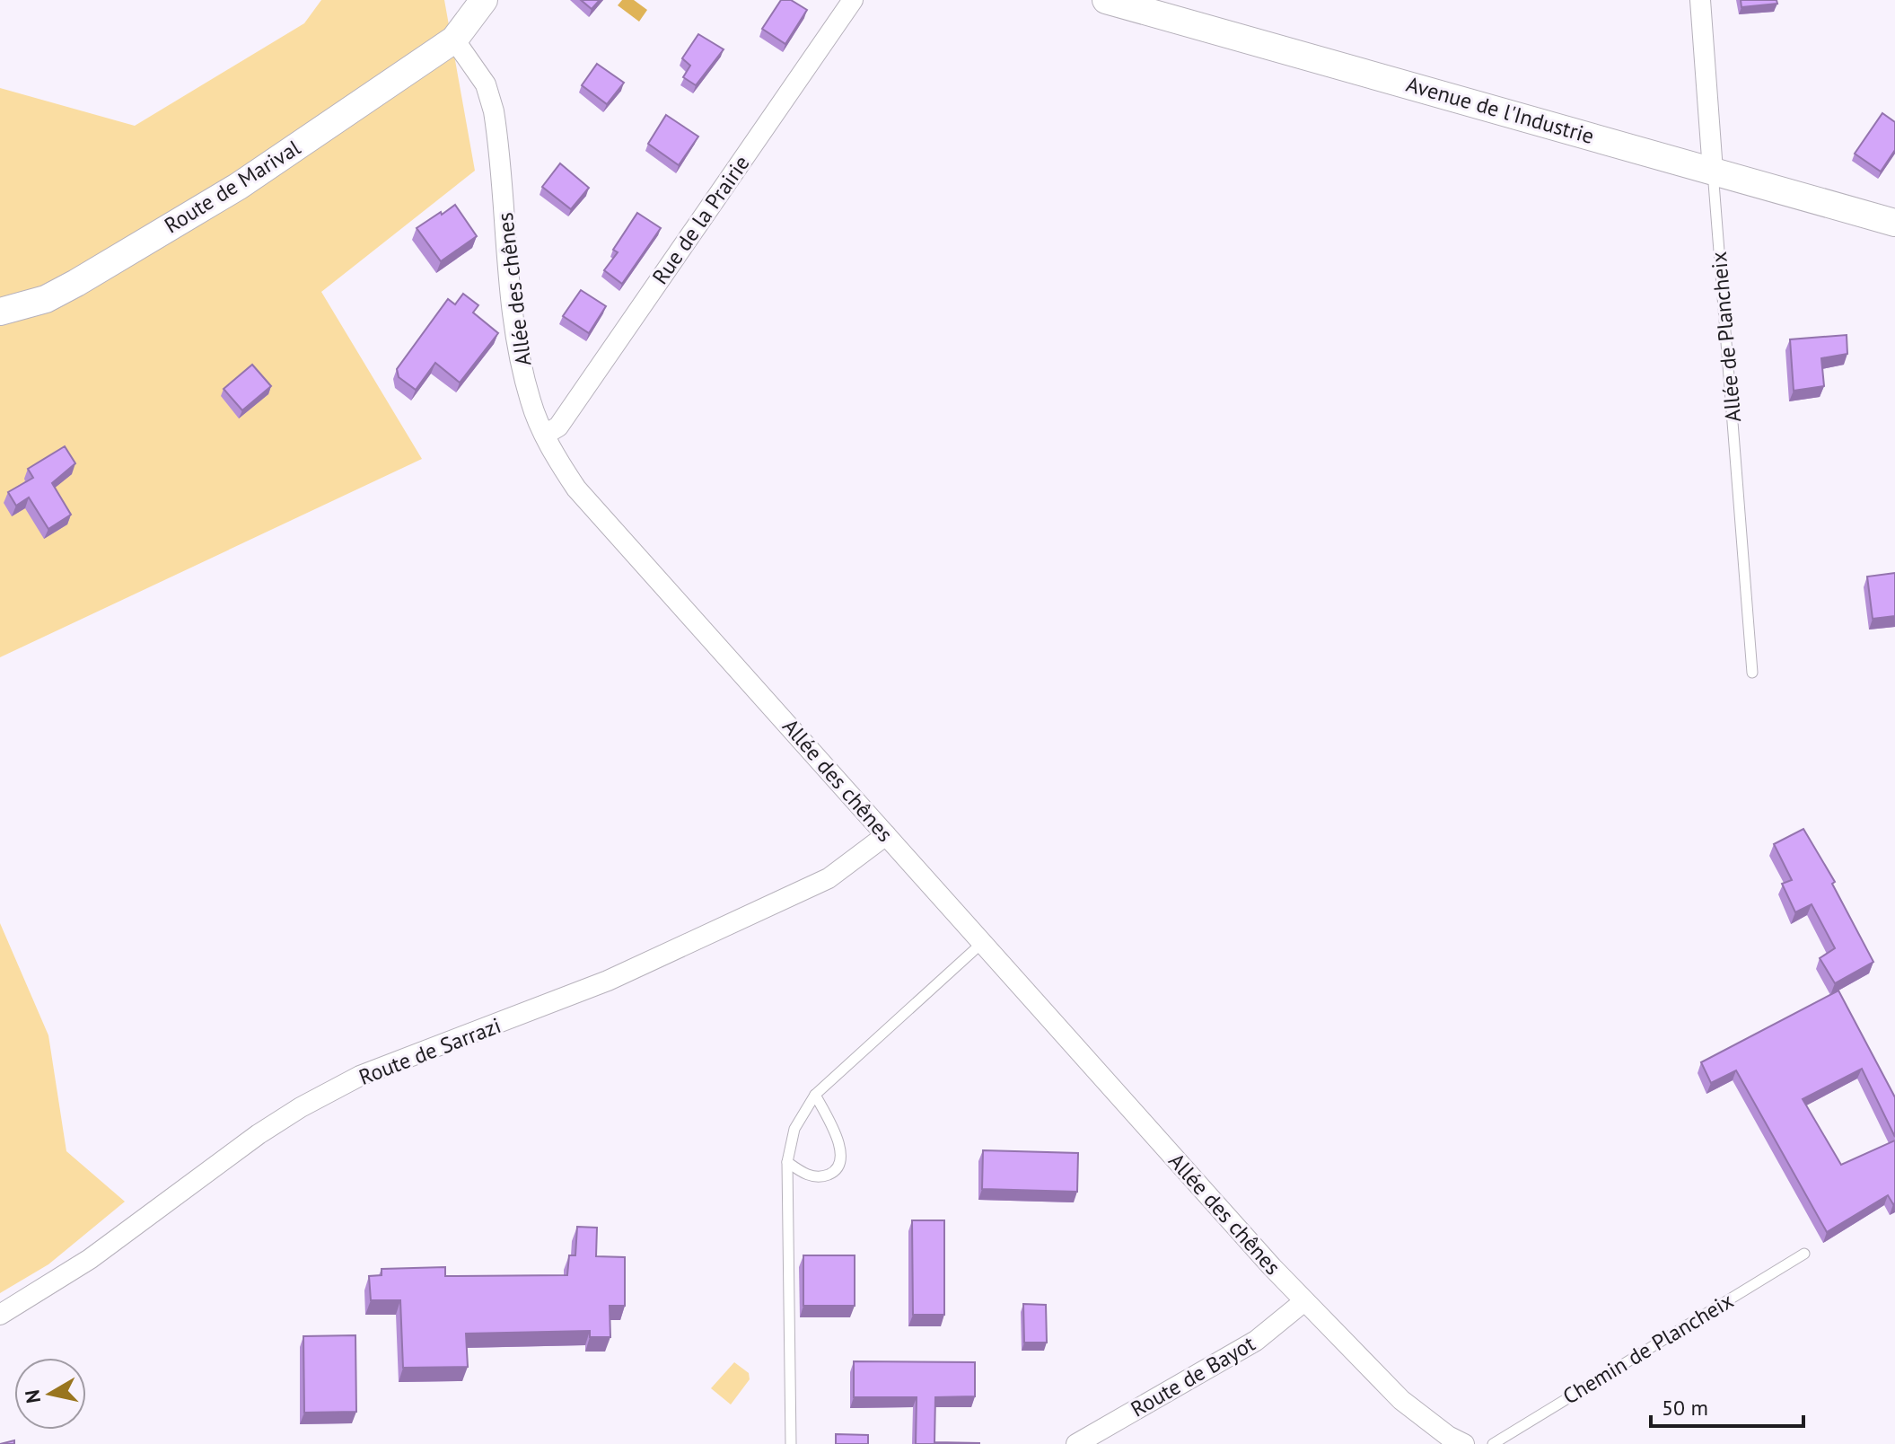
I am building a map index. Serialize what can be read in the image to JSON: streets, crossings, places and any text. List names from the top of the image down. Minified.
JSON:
{"streets":{"street":["Avenue de l'Industrie","Route de Marival","Rue de la Prairie","Allée des chênes","Allée de Plancheix","Route de Sarrazi","Route de Bayot"],"lane":["Chemin de Plancheix"]},"crossings":[["Avenue de l'Industrie","Allée de Plancheix"],["Route de Marival","Allée des chênes"],["Rue de la Prairie","Allée des chênes"],["Allée des chênes","Route de Sarrazi"],["Allée des chênes","Route de Bayot"]],"scale_bar":"50 m","north":"left"}
